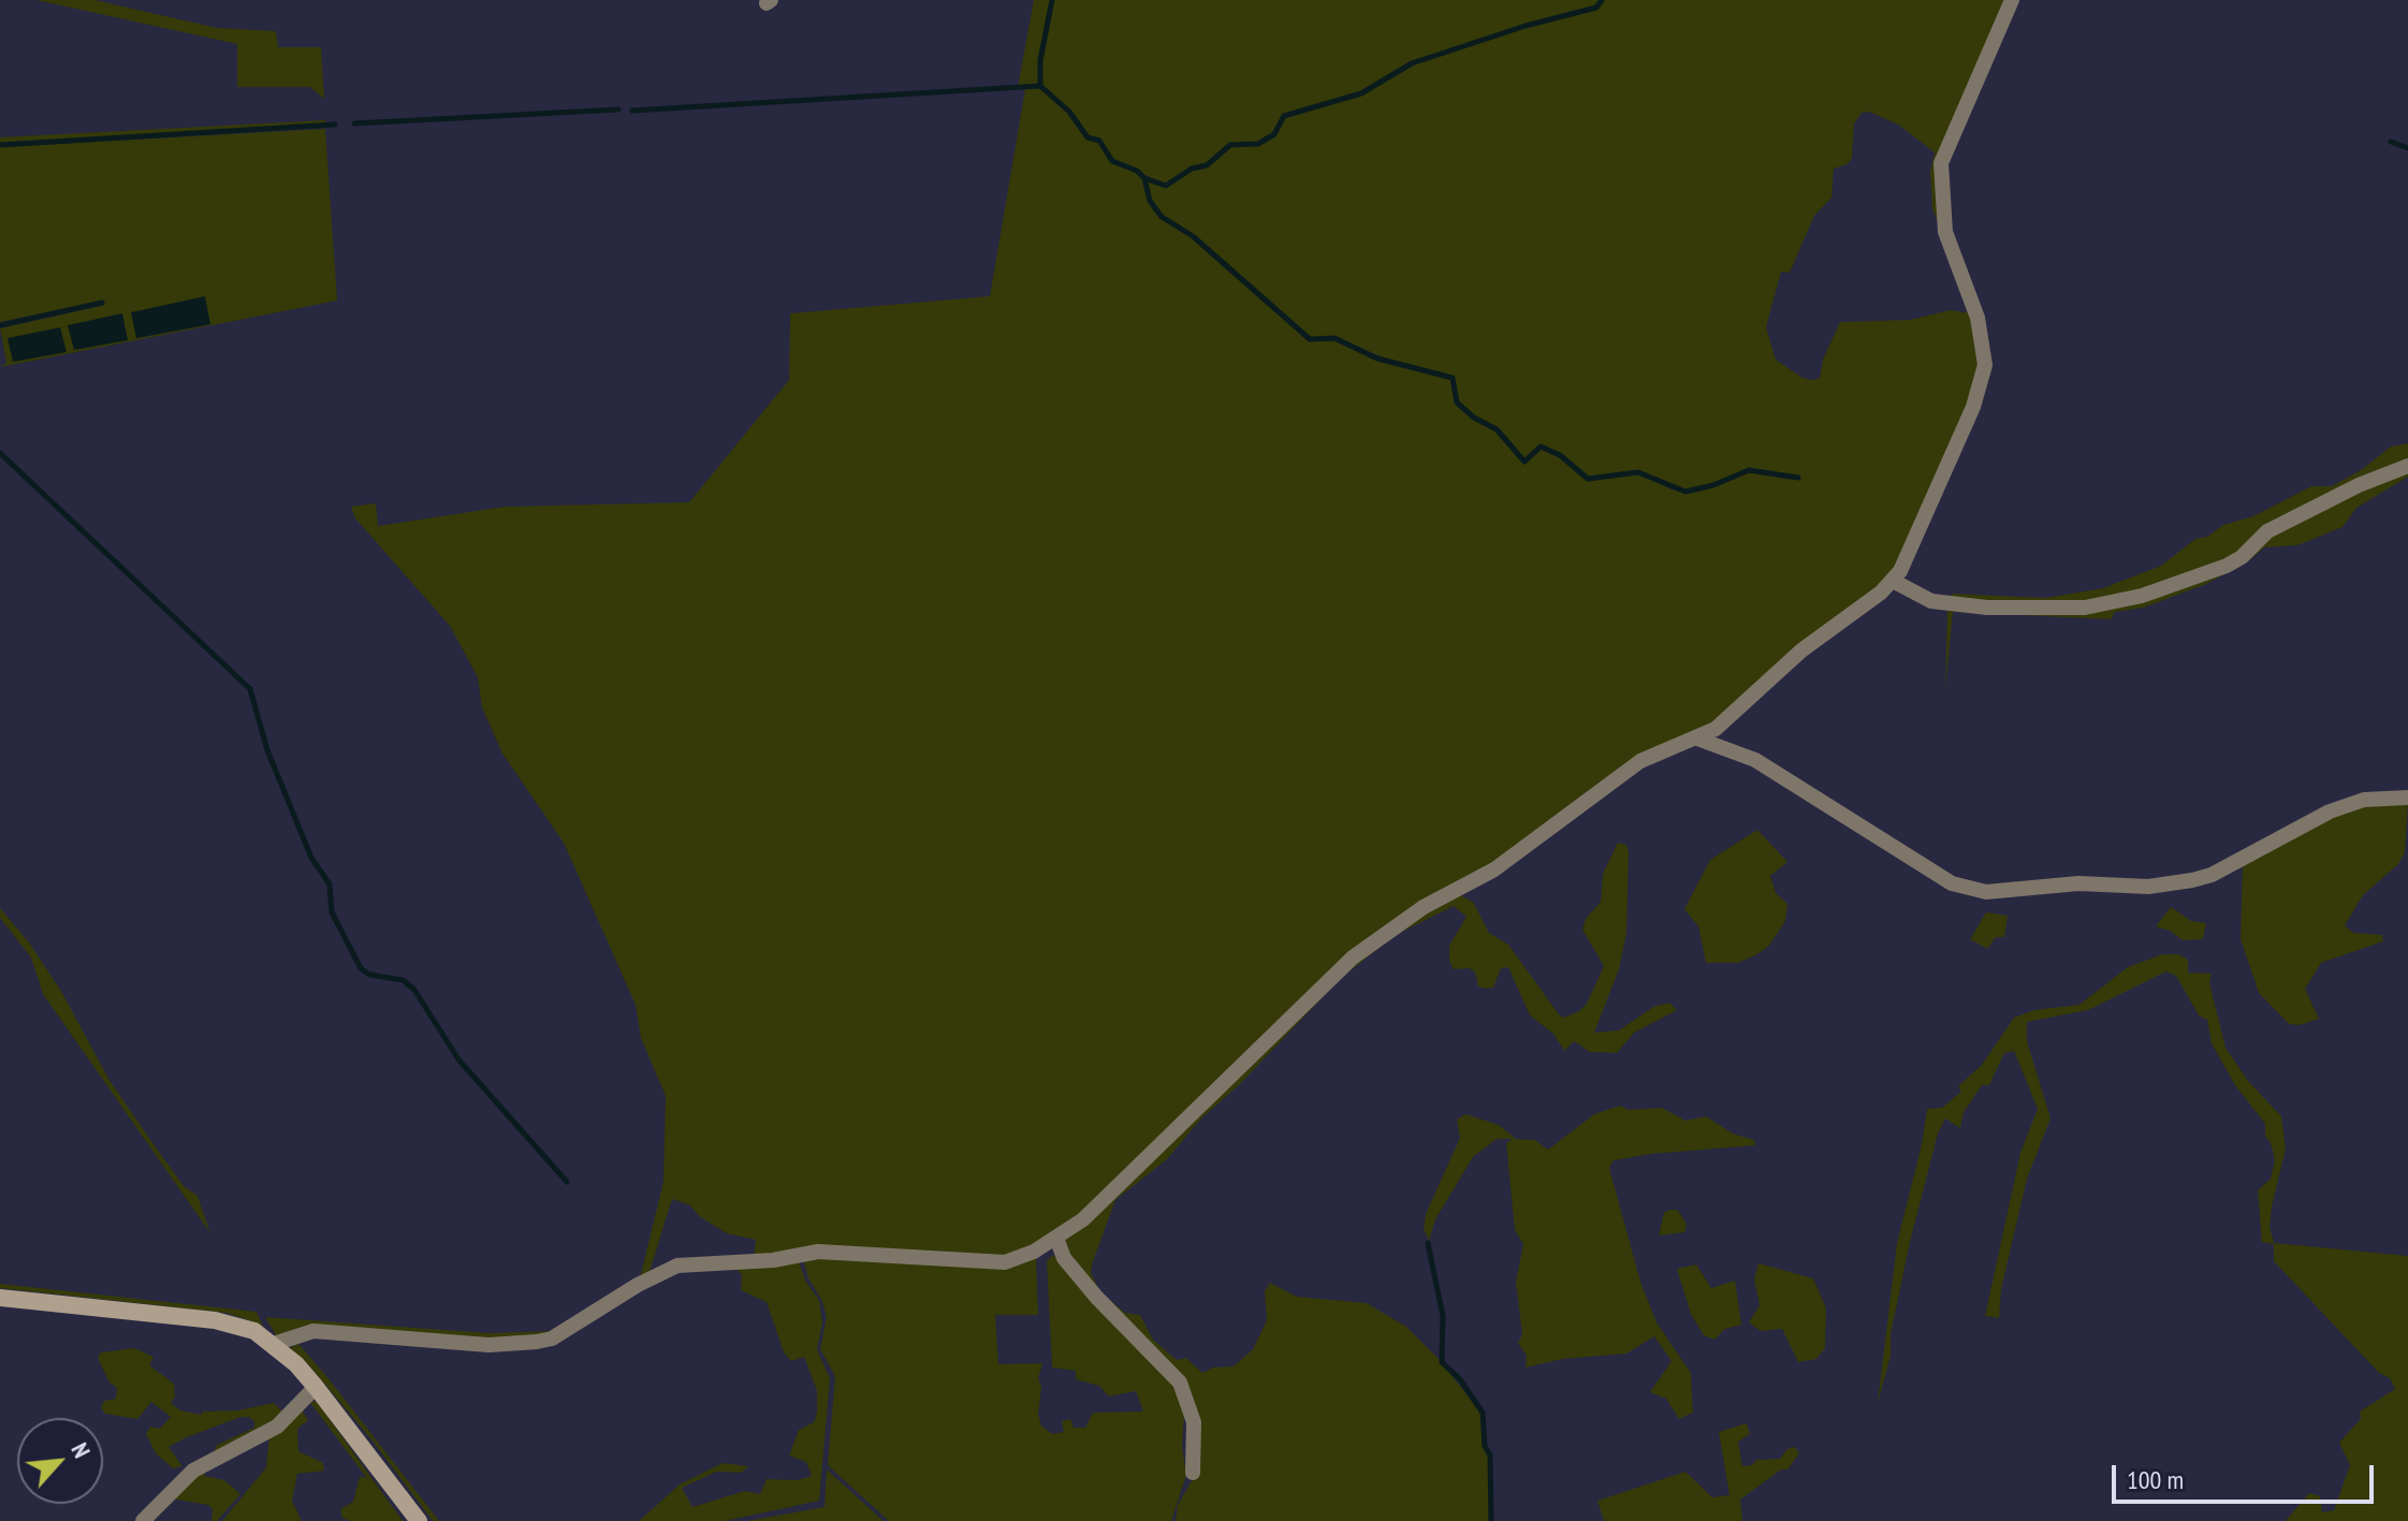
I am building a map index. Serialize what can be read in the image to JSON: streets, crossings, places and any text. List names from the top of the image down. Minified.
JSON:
{"scale_bar":"100 m","north":"top right"}
